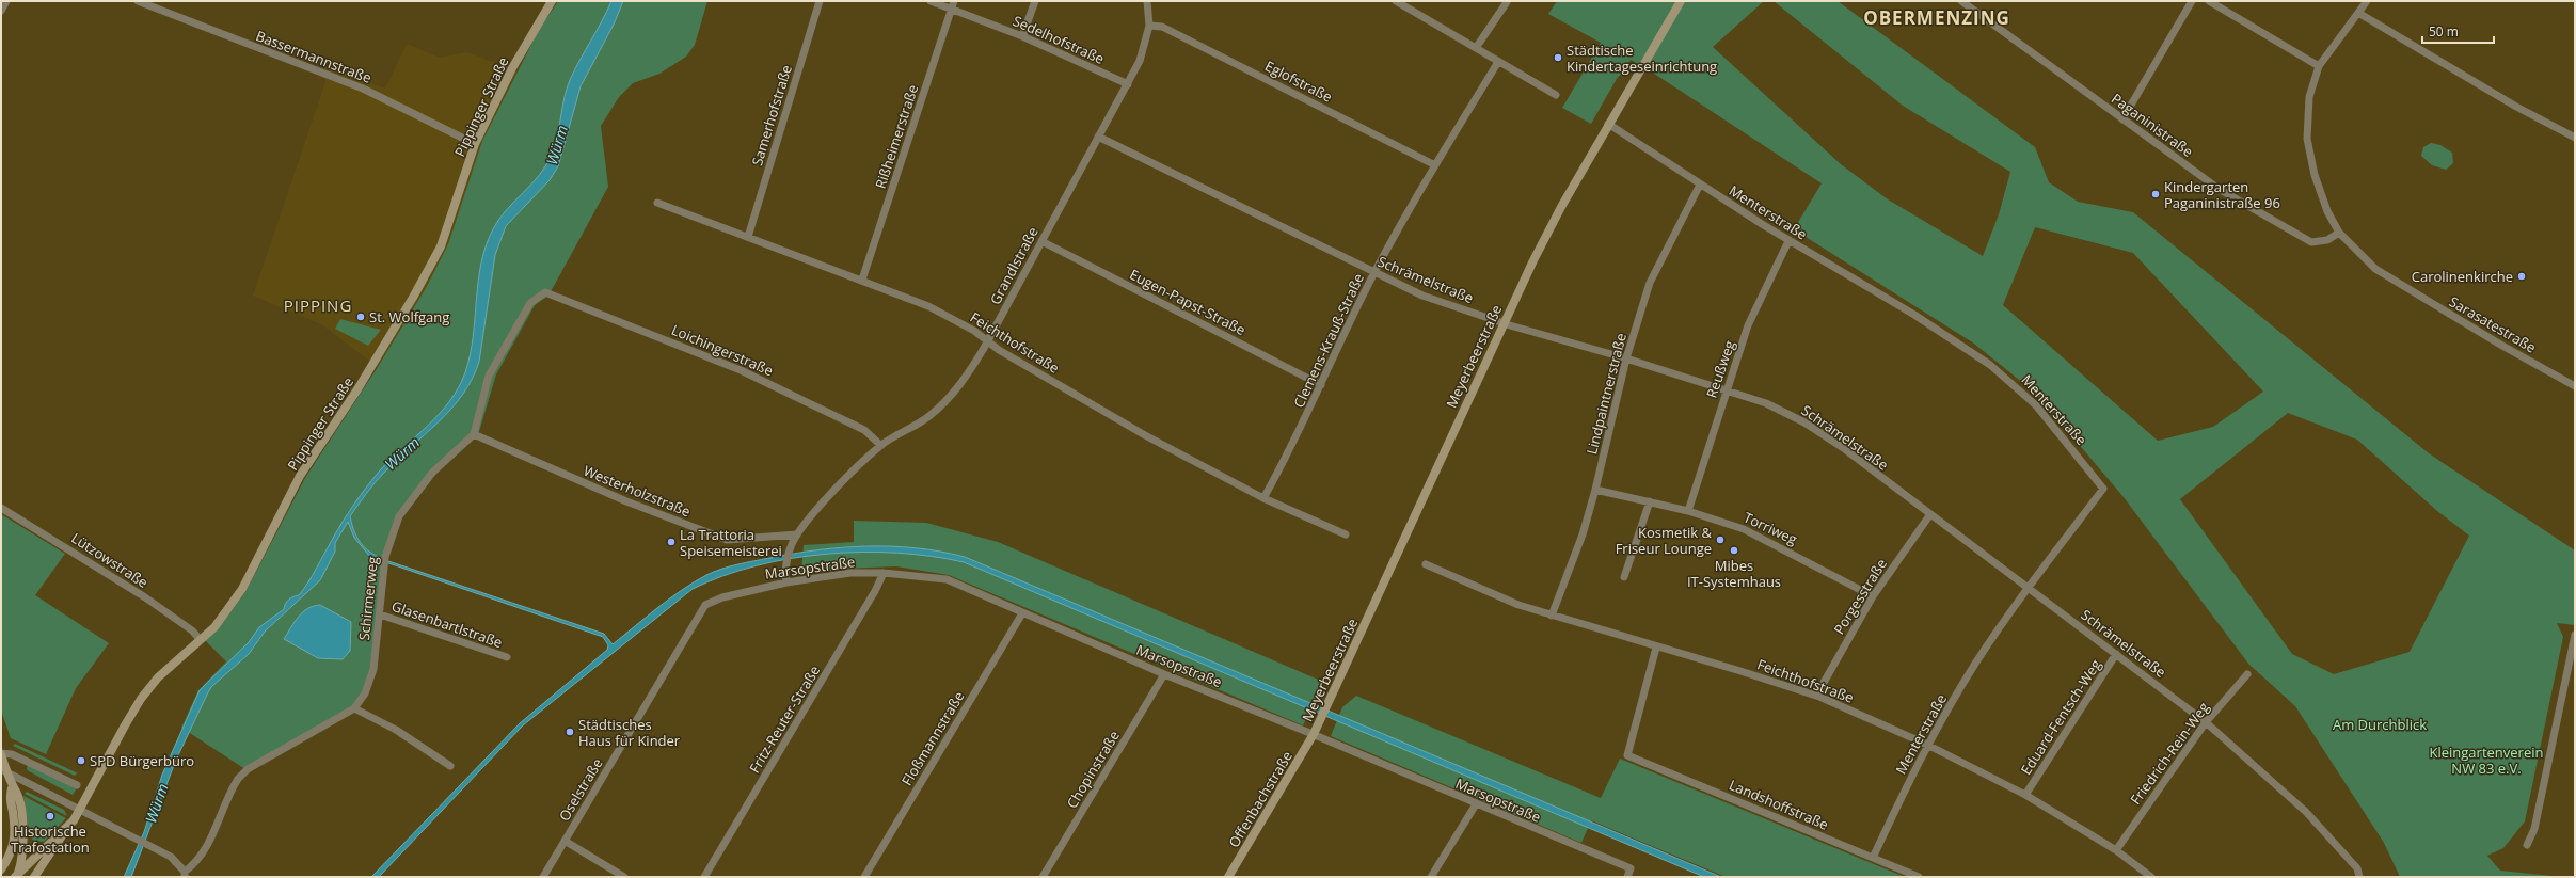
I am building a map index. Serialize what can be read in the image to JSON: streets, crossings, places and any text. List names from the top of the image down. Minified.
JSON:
{"streets":{"street":["Sedelhofstraße","Bassermannstraße","Eglofstraße","Pippinger Straße","Samerhofstraße","Paganinistraße","Rißheimerstraße","Menterstraße","Grandlstraße","Schrämelstraße","Eugen-Papst-Straße","Sarasatestraße","Clemens-Krauß-Straße","Feichthofstraße","Loichingerstraße","Meyerbeerstraße","Reußweg","Lindpaintnerstraße","Westerholzstraße","Torriweg","Lützowstraße","Marsopstraße","Porgesstraße","Schirmerweg","Glasenbartlstraße","Eduard-Fentsch-Weg","Fritz-Reuter-Straße","Floßmannstraße","Friedrich-Rein-Weg","Chopinstraße","Oselstraße","Offenbachstraße","Landshoffstraße"]},"crossings":[["Sedelhofstraße","Rißheimerstraße"],["Sedelhofstraße","Grandlstraße"],["Bassermannstraße","Pippinger Straße"],["Eglofstraße","Grandlstraße"],["Eglofstraße","Clemens-Krauß-Straße"],["Pippinger Straße","Lützowstraße"],["Samerhofstraße","Feichthofstraße"],["Paganinistraße","Sarasatestraße"],["Rißheimerstraße","Feichthofstraße"],["Menterstraße","Schrämelstraße"],["Menterstraße","Feichthofstraße"],["Menterstraße","Meyerbeerstraße"],["Menterstraße","Reußweg"],["Menterstraße","Lindpaintnerstraße"],["Menterstraße","Landshoffstraße"],["Grandlstraße","Schrämelstraße"],["Grandlstraße","Eugen-Papst-Straße"],["Grandlstraße","Feichthofstraße"],["Grandlstraße","Loichingerstraße"],["Grandlstraße","Westerholzstraße"],["Grandlstraße","Marsopstraße"],["Schrämelstraße","Clemens-Krauß-Straße"],["Schrämelstraße","Meyerbeerstraße"],["Schrämelstraße","Reußweg"],["Schrämelstraße","Lindpaintnerstraße"],["Schrämelstraße","Porgesstraße"],["Schrämelstraße","Eduard-Fentsch-Weg"],["Schrämelstraße","Friedrich-Rein-Weg"],["Eugen-Papst-Straße","Clemens-Krauß-Straße"],["Clemens-Krauß-Straße","Feichthofstraße"],["Feichthofstraße","Lindpaintnerstraße"],["Feichthofstraße","Porgesstraße"],["Feichthofstraße","Eduard-Fentsch-Weg"],["Feichthofstraße","Friedrich-Rein-Weg"],["Feichthofstraße","Landshoffstraße"],["Loichingerstraße","Westerholzstraße"],["Loichingerstraße","Schirmerweg"],["Meyerbeerstraße","Marsopstraße"],["Meyerbeerstraße","Offenbachstraße"],["Reußweg","Torriweg"],["Lindpaintnerstraße","Torriweg"],["Westerholzstraße","Schirmerweg"],["Torriweg","Porgesstraße"],["Marsopstraße","Fritz-Reuter-Straße"],["Marsopstraße","Floßmannstraße"],["Marsopstraße","Chopinstraße"],["Marsopstraße","Oselstraße"],["Marsopstraße","Offenbachstraße"],["Schirmerweg","Glasenbartlstraße"]],"districts":["OBERMENZING","PIPPING"],"water":["Würm"],"parks":["Am Durchblick","Kleingartenverein NW 83 e.V."],"places":["Städtische Kindertageseinrichtung","Kindergarten Paganinistraße 96","Carolinenkirche","St. Wolfgang","Kosmetik & Friseur Lounge","La Trattoria Speisemeisterei","Mibes IT-Systemhaus","Städtisches Haus für Kinder","SPD Bürgerbüro","Historische Trafostation"],"scale_bar":"50 m"}
